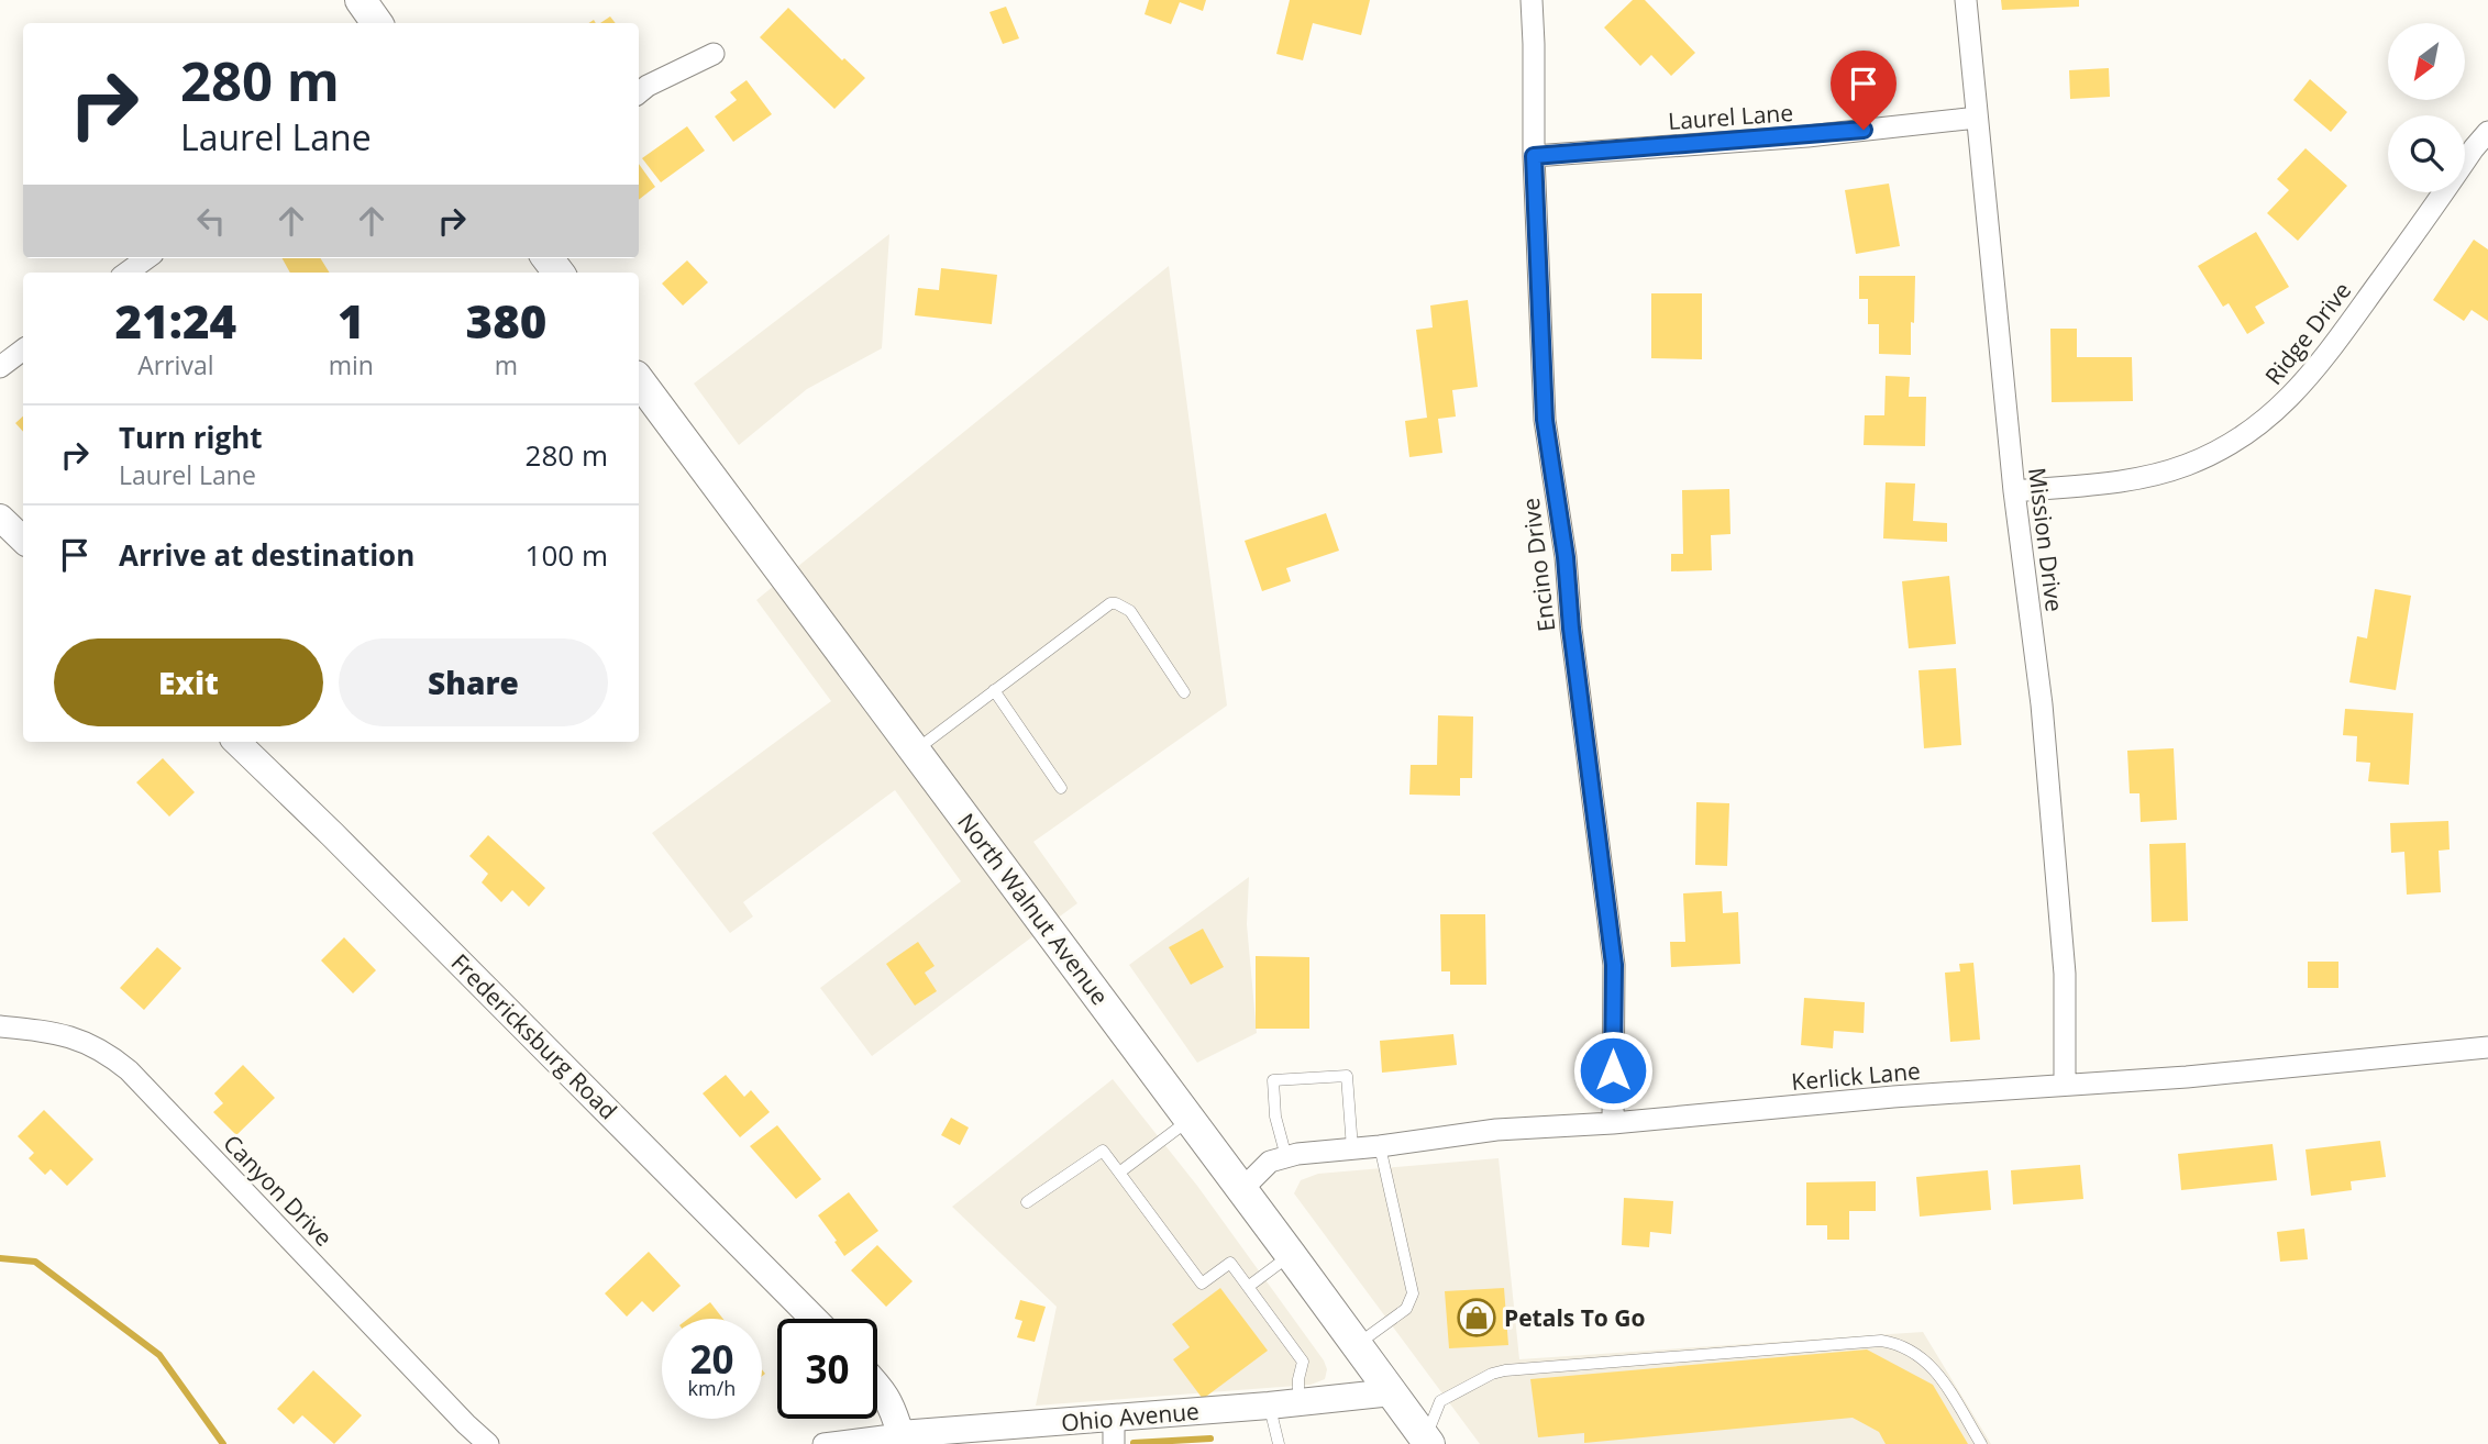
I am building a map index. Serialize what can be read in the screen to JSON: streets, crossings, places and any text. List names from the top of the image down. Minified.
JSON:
{"streets":{"main road":["North Walnut Avenue"],"street":["Laurel Lane","Ridge Drive","Mission Drive","Encino Drive","Fredericksburg Road","Kerlick Lane","Canyon Drive","Ohio Avenue"]},"crossings":[["Laurel Lane","Mission Drive"],["Laurel Lane","Encino Drive"],["Ridge Drive","Mission Drive"],["Mission Drive","Kerlick Lane"],["Encino Drive","Kerlick Lane"],["North Walnut Avenue","Kerlick Lane"],["North Walnut Avenue","Ohio Avenue"]],"places":{"shop":["Petals To Go"]},"north":"bottom left","page":{"turn":["280 m","Laurel Lane"],"eta":["21:24","Arrival","1","min","380","m"],"list":[{"name":"Turn right","note":"Laurel Lane","value":"280 m"},{"name":"Arrive at destination","value":"100 m"}],"buttons":["Exit","Share"],"speed":"20 km/h","limit":"30"}}
